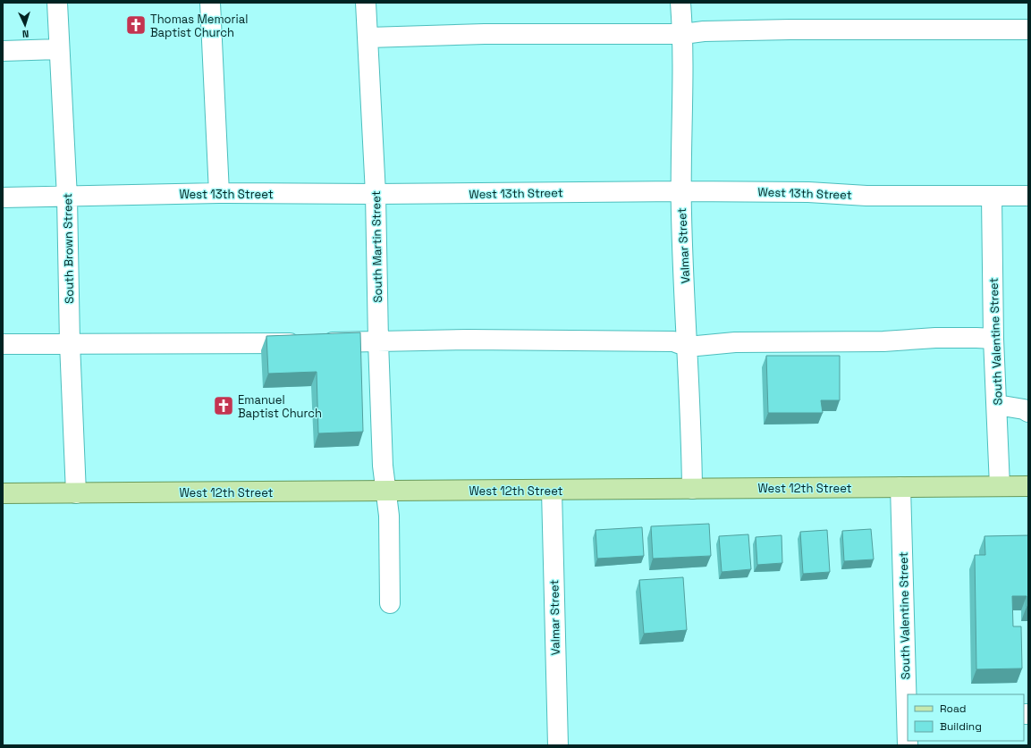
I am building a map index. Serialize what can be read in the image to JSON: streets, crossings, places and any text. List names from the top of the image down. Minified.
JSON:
{"streets":{"main road":["West 12th Street"],"street":["West 13th Street","Valmar Street","South Martin Street","South Brown Street","South Valentine Street"]},"crossings":[["West 13th Street","Valmar Street"],["West 13th Street","South Martin Street"],["West 13th Street","South Brown Street"],["West 13th Street","South Valentine Street"],["Valmar Street","West 12th Street"],["South Martin Street","West 12th Street"],["South Brown Street","West 12th Street"],["South Valentine Street","West 12th Street"]],"places":{"church":["Thomas Memorial Baptist Church","Emanuel Baptist Church"]},"legend":["Road","Building"],"north":"bottom"}
